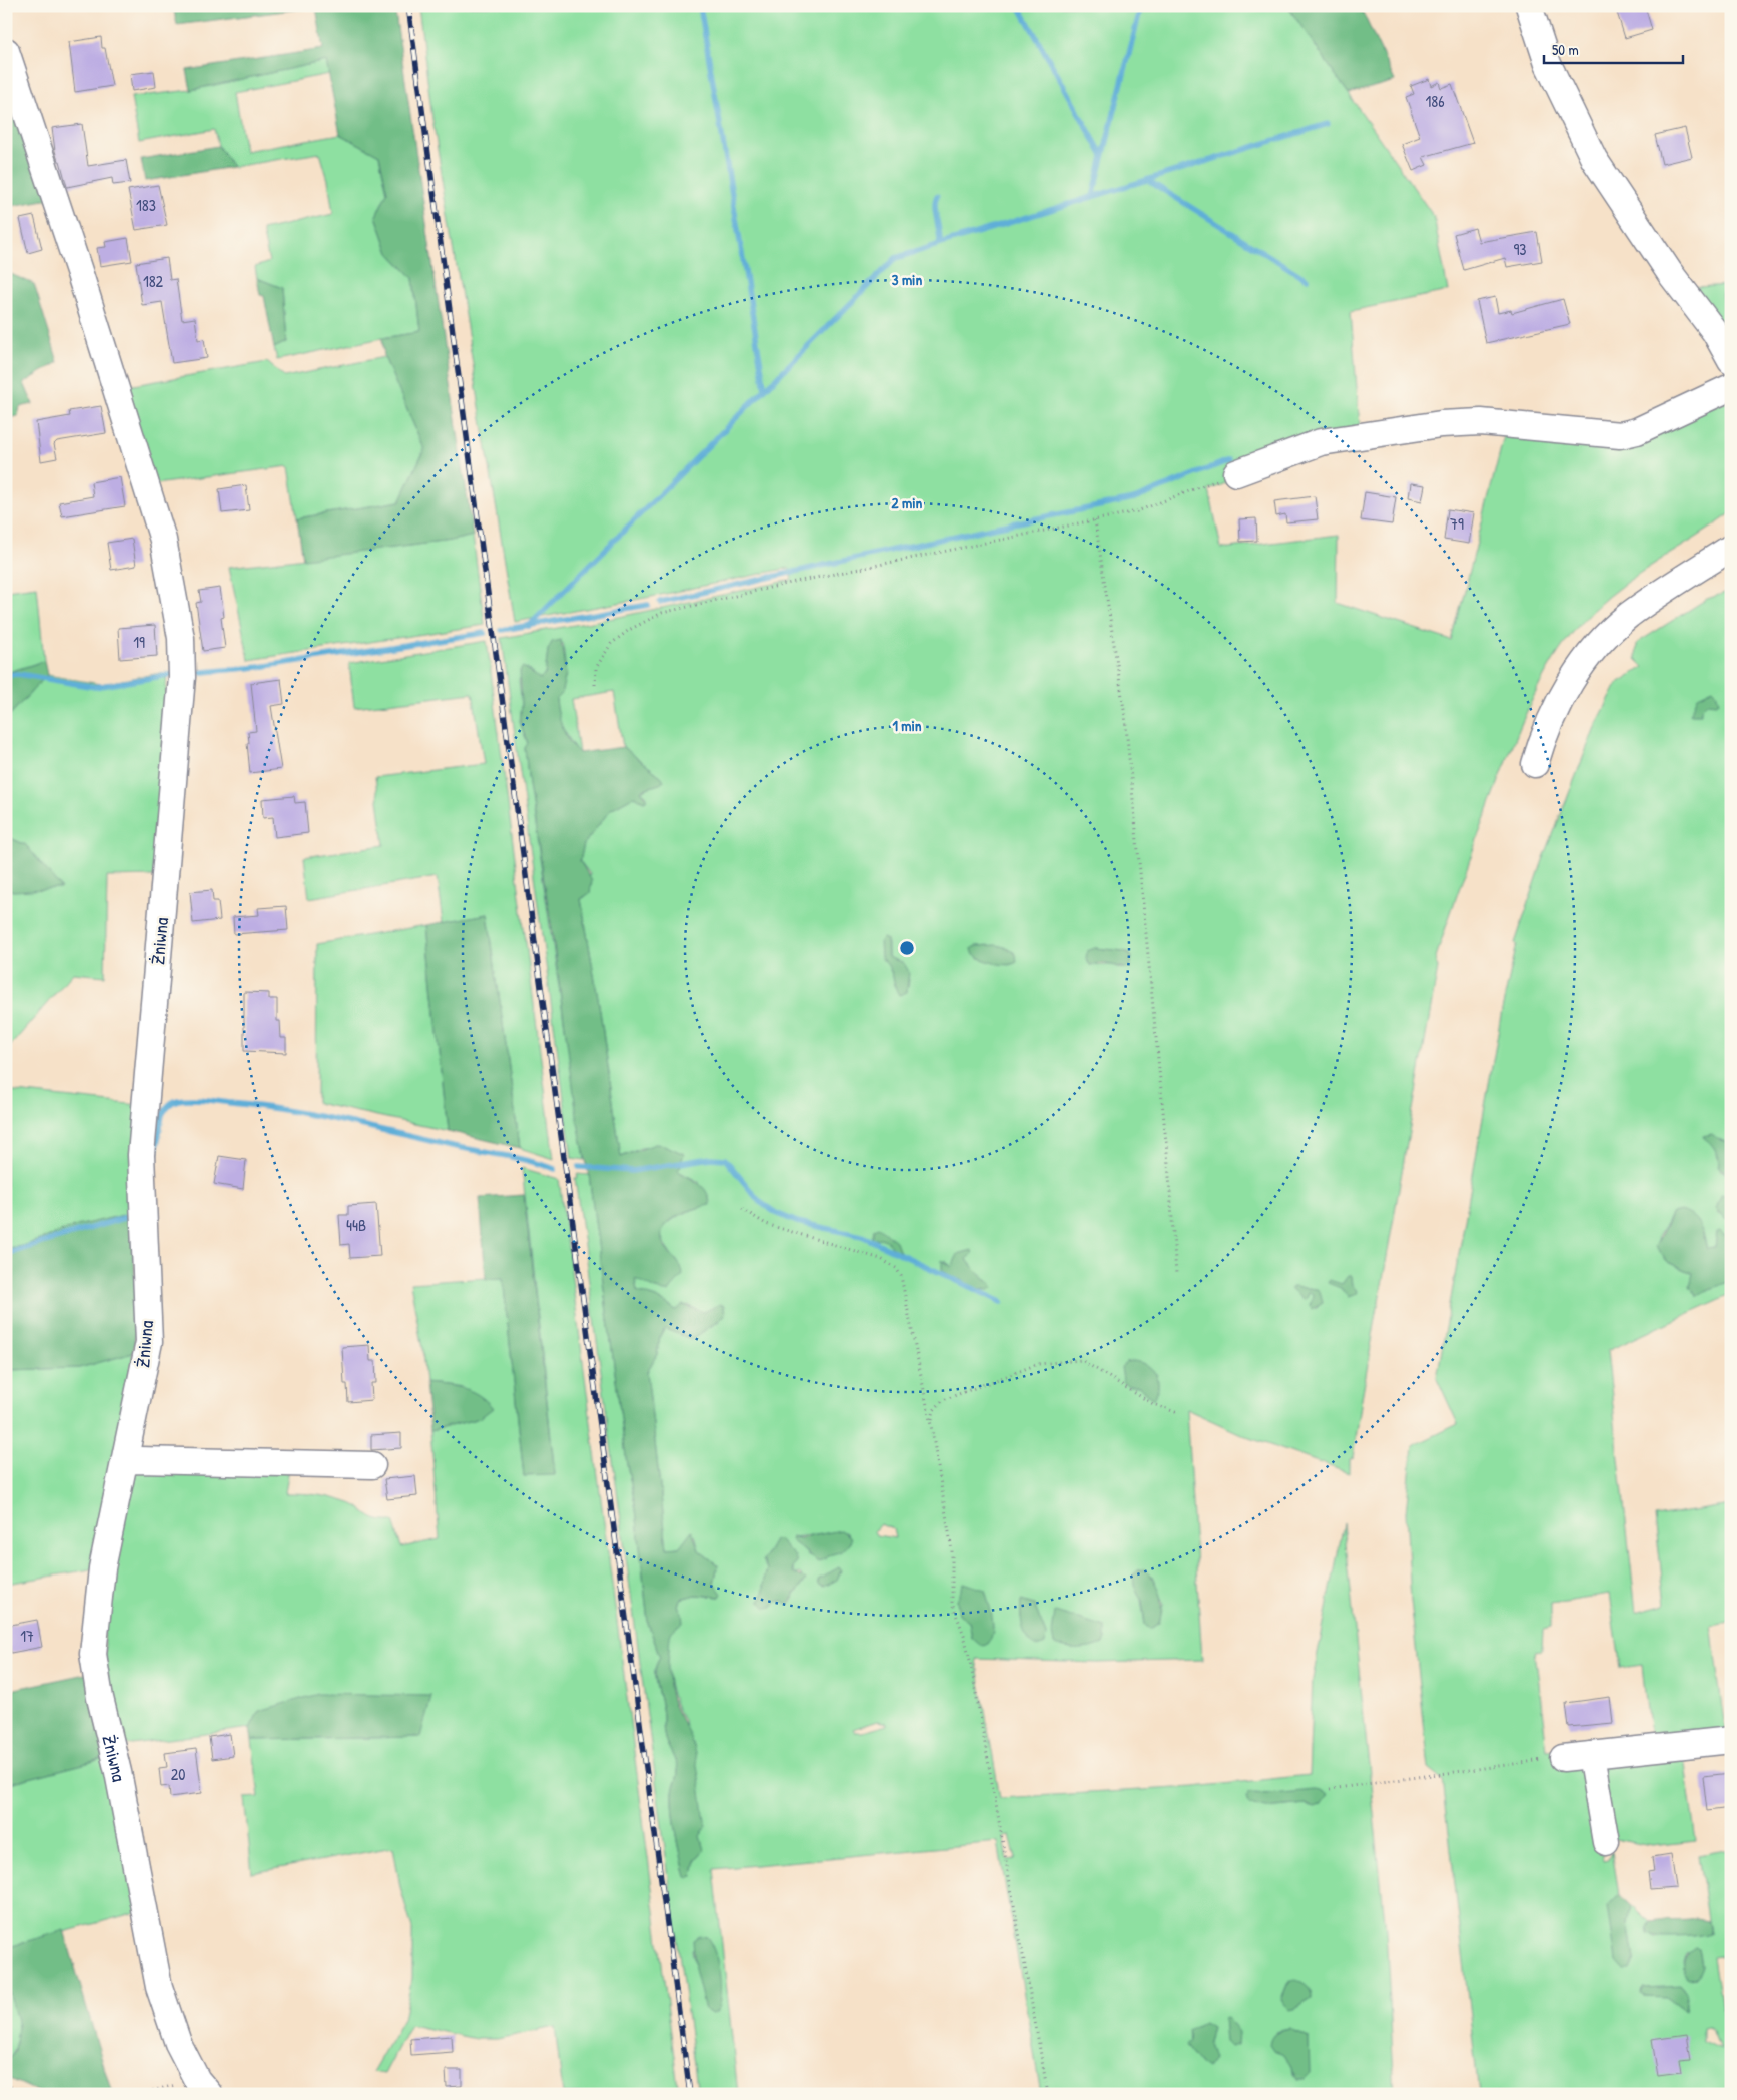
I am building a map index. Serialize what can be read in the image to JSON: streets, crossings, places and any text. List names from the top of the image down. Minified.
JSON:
{"streets":{"street":["Żniwna"]},"house_numbers":["186","183","93","182","79","19","44B","17","20"],"scale_bar":"50 m","rings":["3 min","2 min","1 min"]}
